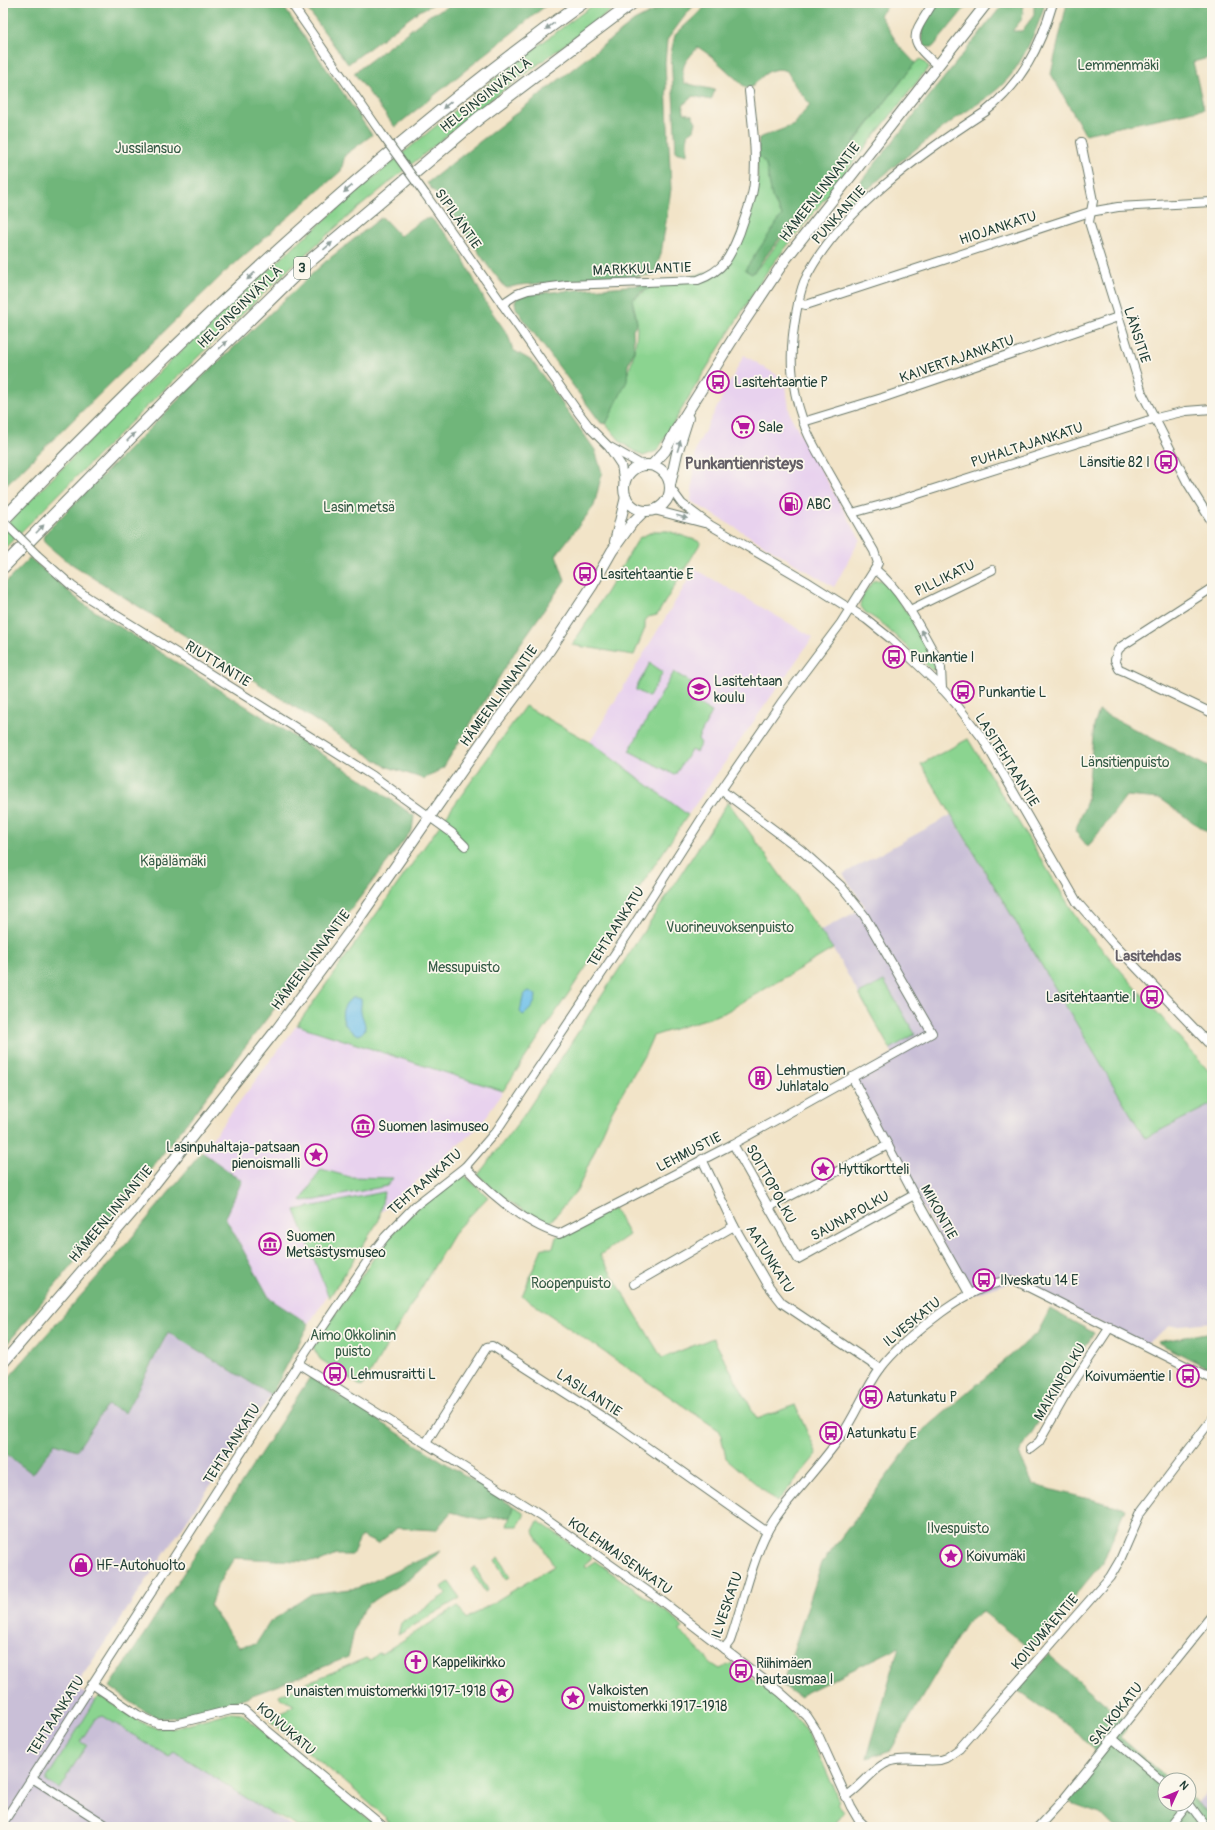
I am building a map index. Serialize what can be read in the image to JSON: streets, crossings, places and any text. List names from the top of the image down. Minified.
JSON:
{"streets":{"highway":["HELSINGINVÄYLÄ","3"],"main road":["HÄMEENLINNANTIE"],"street":["PUNKANTIE","SIPILÄNTIE","HIOJANKATU","MARKKULANTIE","LÄNSITIE","KAIVERTAJANKATU","PUHALTAJANKATU","PILLIKATU","RIUTTANTIE","LASITEHTAANTIE","TEHTAANKATU","LEHMUSTIE","SOITTOPOLKU","MIKONTIE","SAUNAPOLKU","AATUNKATU","ILVESKATU","MAIKINPOLKU","LASILANTIE","KOLEHMAISENKATU","KOIVUMÄENTIE","SALKOKATU","KOIVUKATU"]},"crossings":[["HELSINGINVÄYLÄ","RIUTTANTIE"],["HÄMEENLINNANTIE","SIPILÄNTIE"],["HÄMEENLINNANTIE","RIUTTANTIE"],["HÄMEENLINNANTIE","LASITEHTAANTIE"],["PUNKANTIE","HIOJANKATU"],["PUNKANTIE","KAIVERTAJANKATU"],["PUNKANTIE","PUHALTAJANKATU"],["SIPILÄNTIE","MARKKULANTIE"],["SIPILÄNTIE","LASITEHTAANTIE"],["HIOJANKATU","LÄNSITIE"],["LÄNSITIE","KAIVERTAJANKATU"],["LÄNSITIE","PUHALTAJANKATU"],["LASITEHTAANTIE","TEHTAANKATU"],["TEHTAANKATU","LEHMUSTIE"],["TEHTAANKATU","KOLEHMAISENKATU"],["TEHTAANKATU","KOIVUKATU"],["LEHMUSTIE","SOITTOPOLKU"],["LEHMUSTIE","MIKONTIE"],["SOITTOPOLKU","SAUNAPOLKU"],["MIKONTIE","SAUNAPOLKU"],["MIKONTIE","ILVESKATU"],["AATUNKATU","ILVESKATU"],["ILVESKATU","MAIKINPOLKU"],["ILVESKATU","LASILANTIE"],["ILVESKATU","KOLEHMAISENKATU"],["LASILANTIE","KOLEHMAISENKATU"],["KOLEHMAISENKATU","KOIVUMÄENTIE"]],"districts":["Punkantienristeys","Lasitehdas"],"parks":["Lemmenmäki","Jussilansuo","Lasin metsä","Länsitienpuisto","Käpälämäki","Vuorineuvoksenpuisto","Messupuisto","Roopenpuisto","Aimo Okkolinin puisto","Ilvespuisto"],"places":{"bus stop":["Lasitehtaantie P","Länsitie 82 I","Lasitehtaantie E","Punkantie I","Punkantie L","Lasitehtaantie I","Ilveskatu 14 E","Lehmusraitti L","Koivumäentie I","Aatunkatu P","Aatunkatu E","Riihimäen hautausmaa I"],"supermarket":["Sale"],"fuel station":["ABC"],"school or university":["Lasitehtaan koulu"],"building":["Lehmustien Juhlatalo"],"museum":["Suomen lasimuseo","Suomen Metsästysmuseo"],"place":["Lasinpuhaltaja-patsaan pienoismalli","Hyttikortteli","Koivumäki","Punaisten muistomerkki 1917-1918","Valkoisten muistomerkki 1917-1918"],"shop":["HF-Autohuolto"],"church":["Kappelikirkko"]},"north":"top right"}
